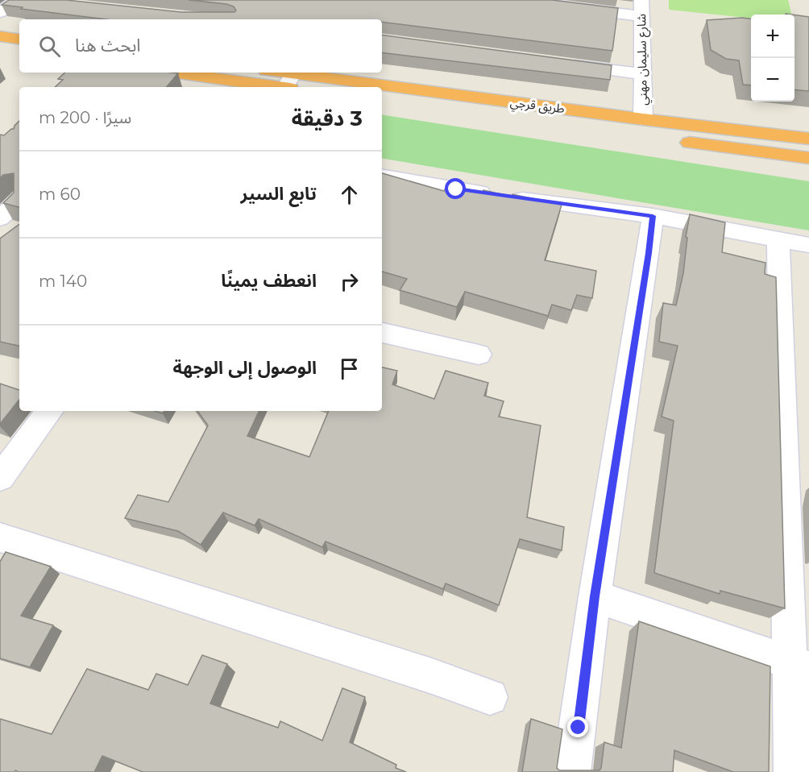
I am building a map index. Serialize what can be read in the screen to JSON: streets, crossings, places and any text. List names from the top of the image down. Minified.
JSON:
{"streets":{"highway":["طريق قرجي"],"street":["شارع سليمان مهني"]},"crossings":[["شارع سليمان مهني","طريق قرجي"]],"page":{"map_buttons":["+","−"],"search":"ابحث هنا","heading":["3 دقيقة","سيرًا · 200 m"],"list":[["تابع السير","60 m"],["انعطف يمينًا","140 m"],"الوصول إلى الوجهة"]}}
